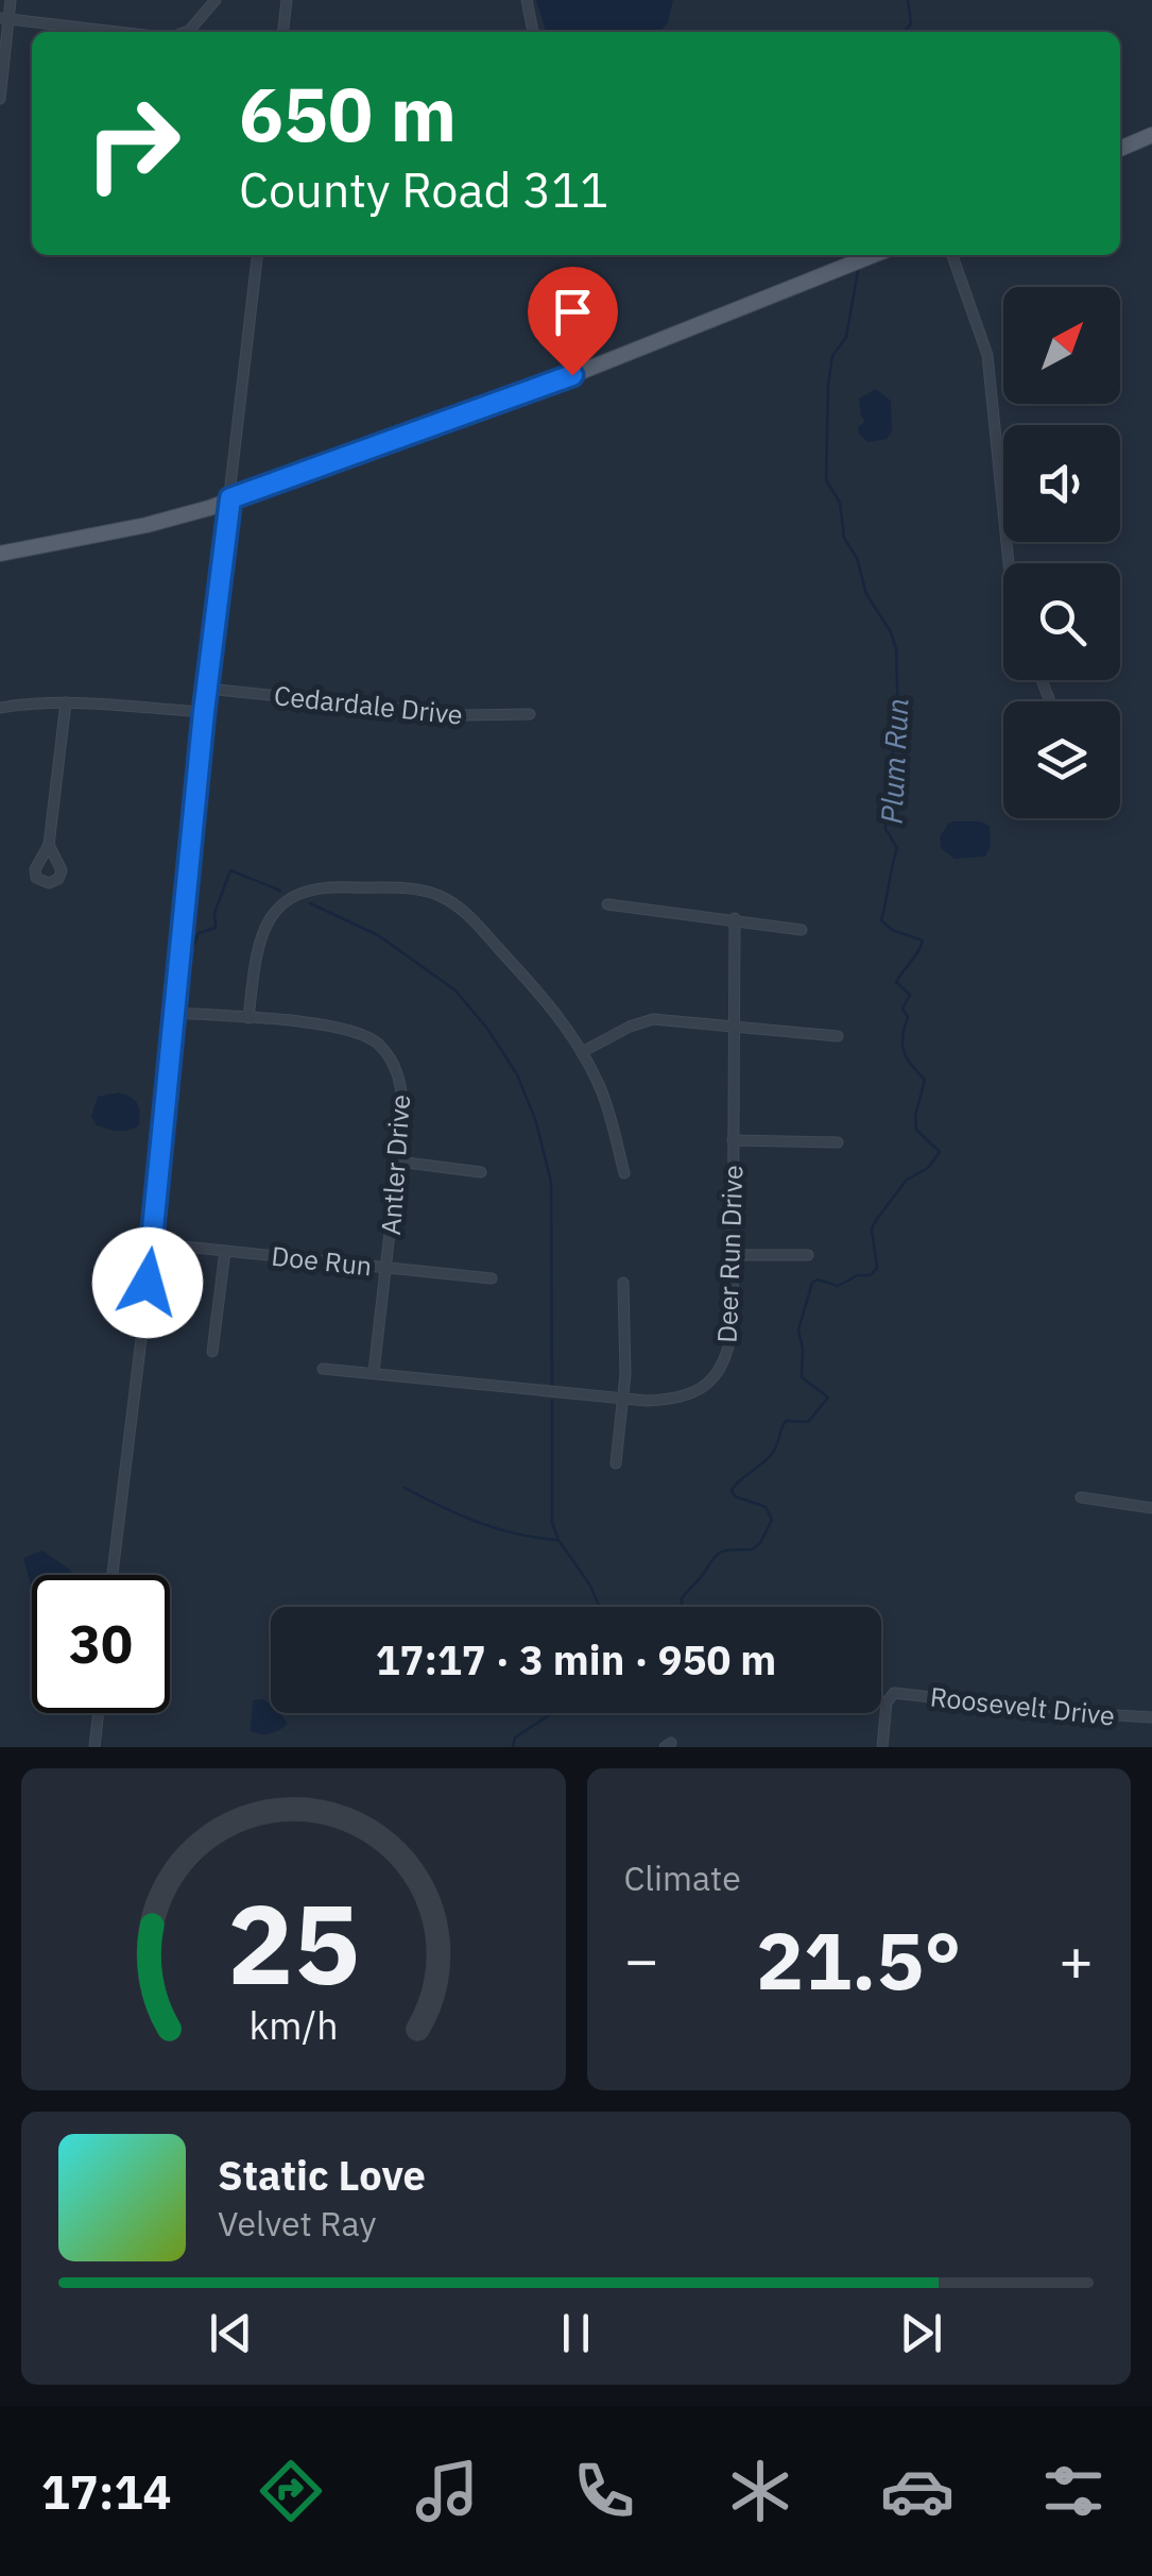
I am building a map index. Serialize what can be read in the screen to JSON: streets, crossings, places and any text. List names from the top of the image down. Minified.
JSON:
{"streets":{"street":["Cedardale Drive","Antler Drive","Deer Run Drive","Doe Run","Roosevelt Drive"]},"crossings":[["Antler Drive","Deer Run Drive"],["Antler Drive","Doe Run"]],"water":["Plum Run"],"north":"top right","page":{"turn":["650 m","County Road 311"],"limit":"30","trip":"17:17 · 3 min · 950 m","tile":"Climate","heat":["−","21.5°","+"],"song":["Static Love","Velvet Ray"],"tabs":"17:14","gauge":["25","km/h"]}}
